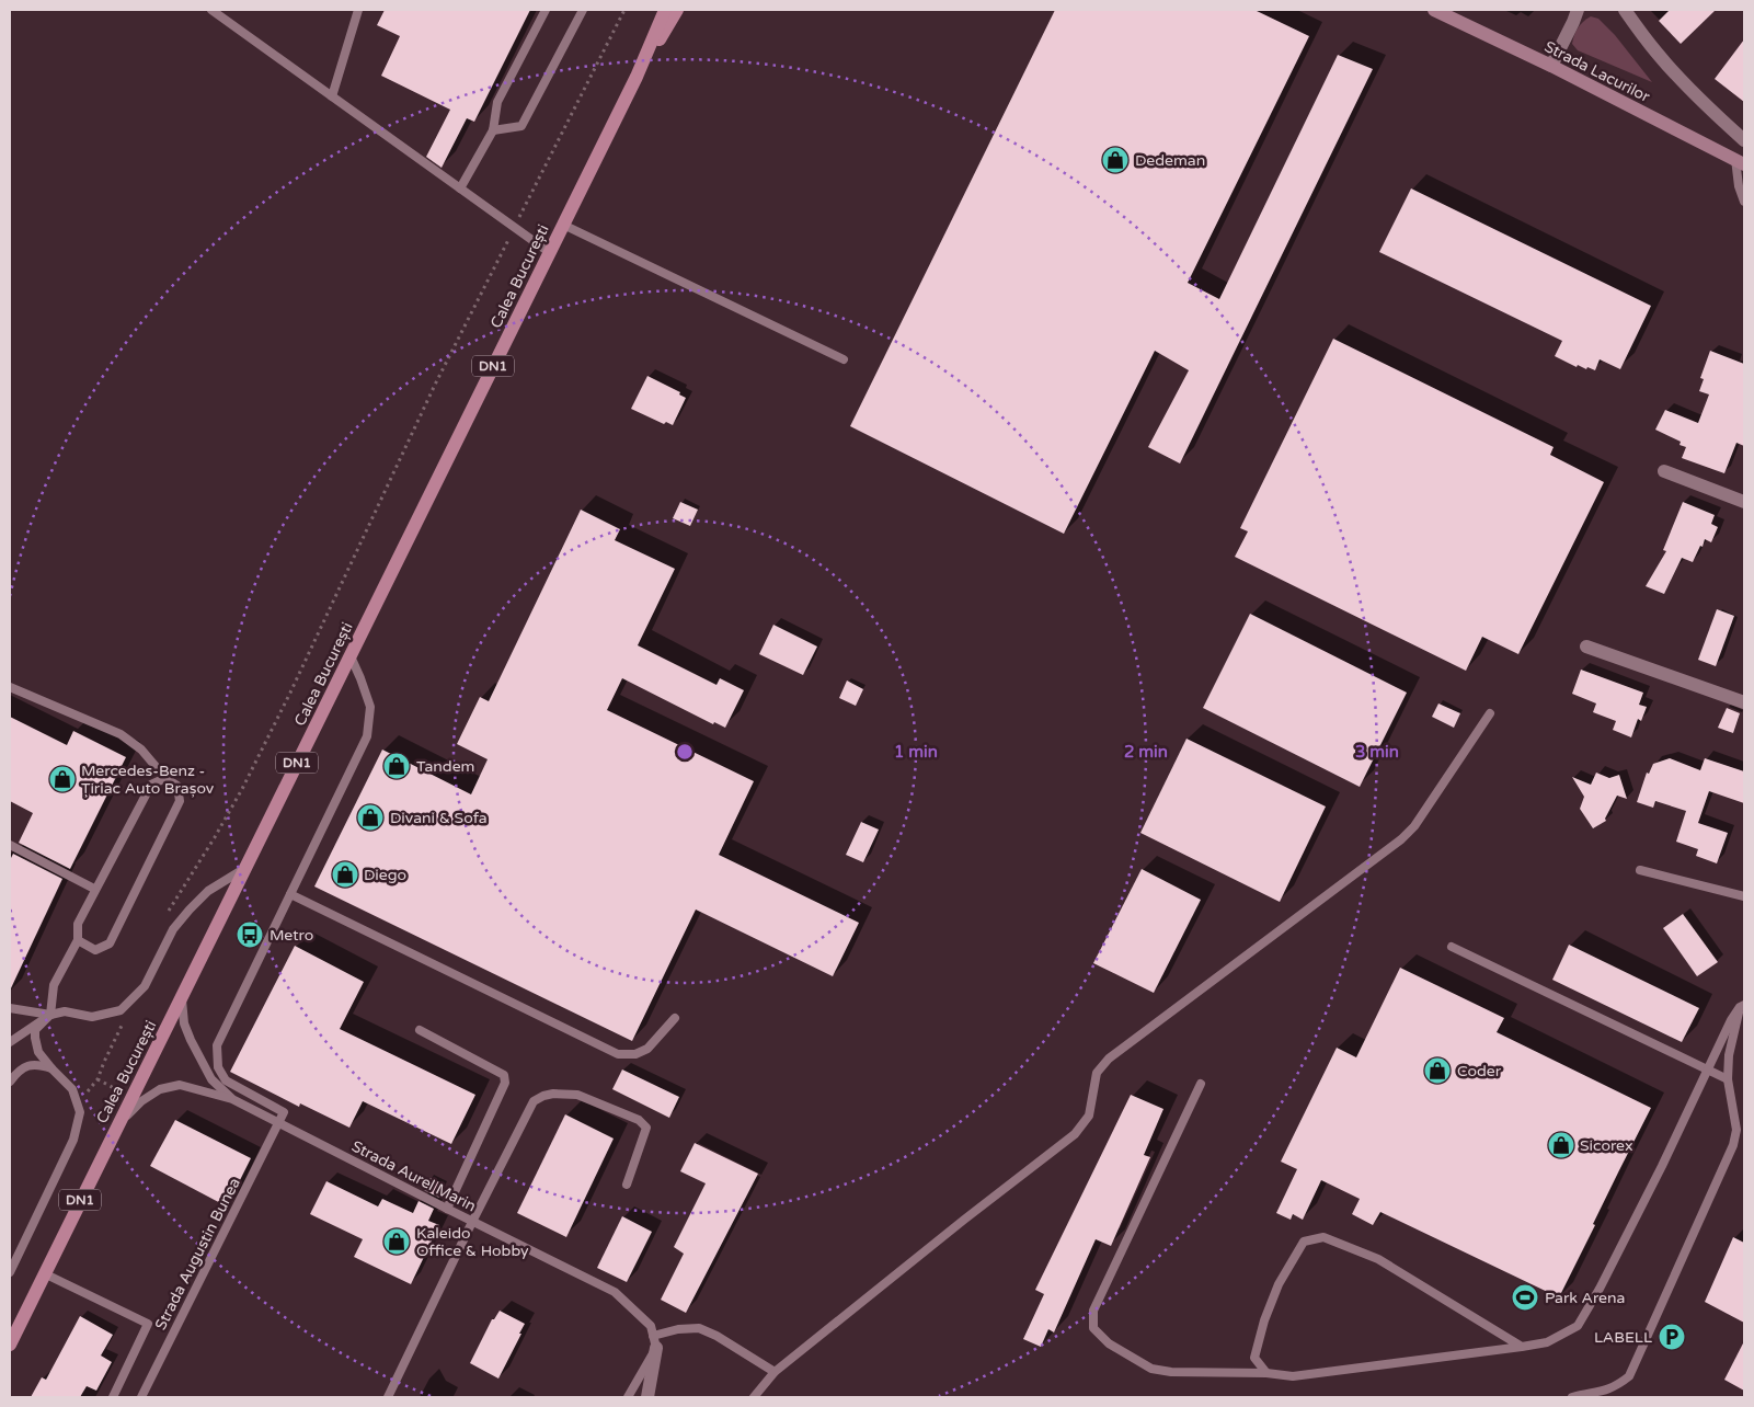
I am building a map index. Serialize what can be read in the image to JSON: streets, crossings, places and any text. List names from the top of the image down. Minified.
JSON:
{"streets":{"main road":["Calea București","DN1"],"street":["Strada Lacurilor"],"lane":["Strada Aurel Marin","Strada Augustin Bunea"]},"crossings":[["Calea București","Strada Aurel Marin"],["Strada Aurel Marin","Strada Augustin Bunea"]],"places":{"shop":["Dedeman","Tandem","Mercedes-Benz - Țiriac Auto Brașov","Divani & Sofa","Diego","Coder","Sicorex","Kaleido Office & Hobby"],"bus stop":["Metro"],"sports":["Park Arena"],"parking":["LABELL"]},"rings":["1 min","2 min","3 min"]}
